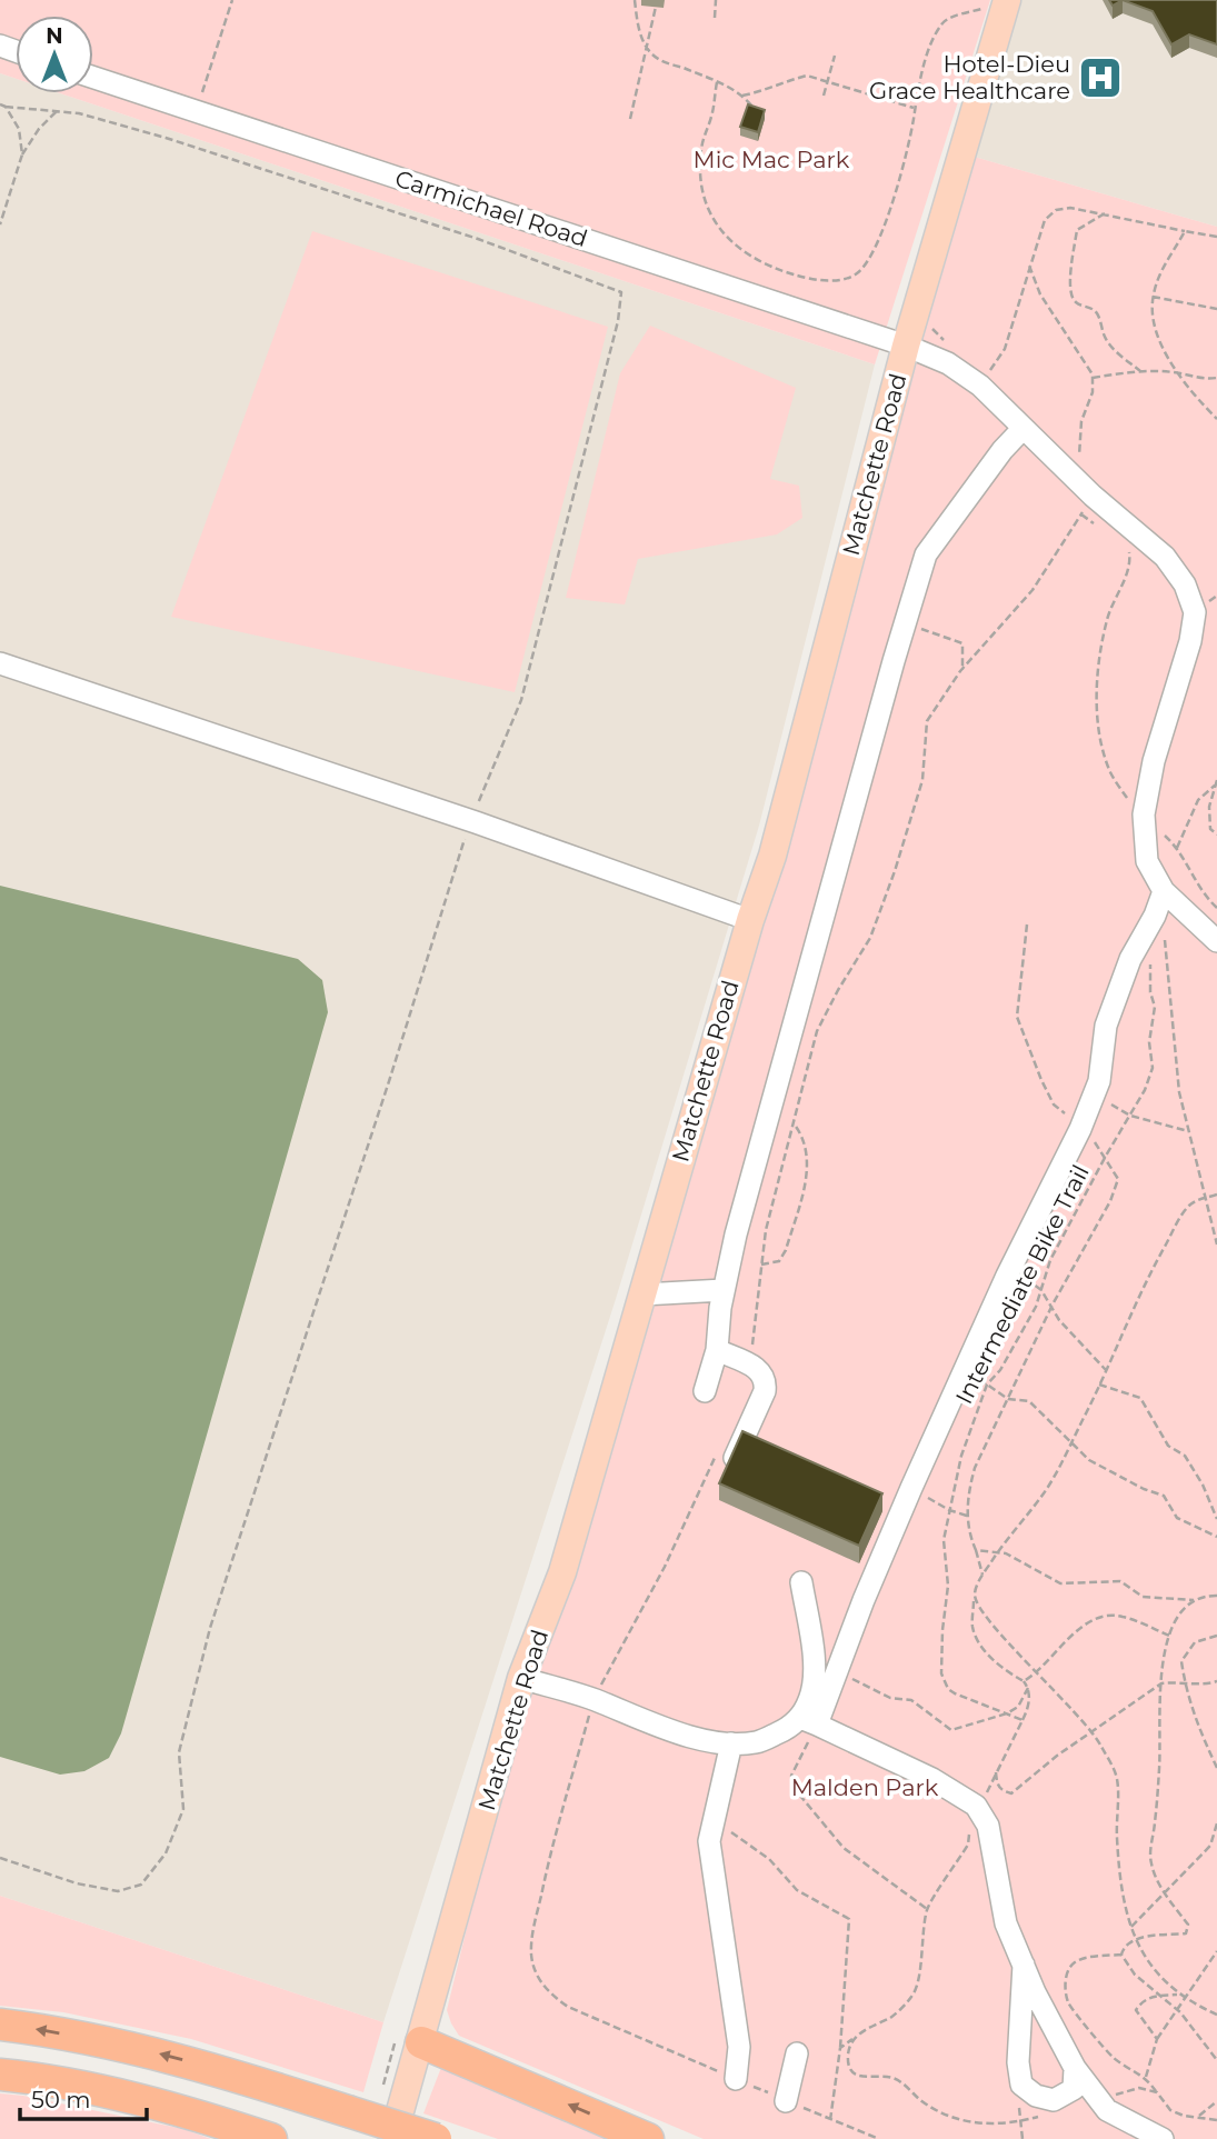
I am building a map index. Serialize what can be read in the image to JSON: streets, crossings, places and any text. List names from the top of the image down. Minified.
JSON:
{"streets":{"main road":["Matchette Road"],"lane":["Carmichael Road"],"path":["Intermediate Bike Trail"]},"crossings":[["Carmichael Road","Matchette Road"]],"parks":["Mic Mac Park","Malden Park"],"places":{"hospital":["Hotel-Dieu Grace Healthcare"]},"scale_bar":"50 m","north":"top"}
